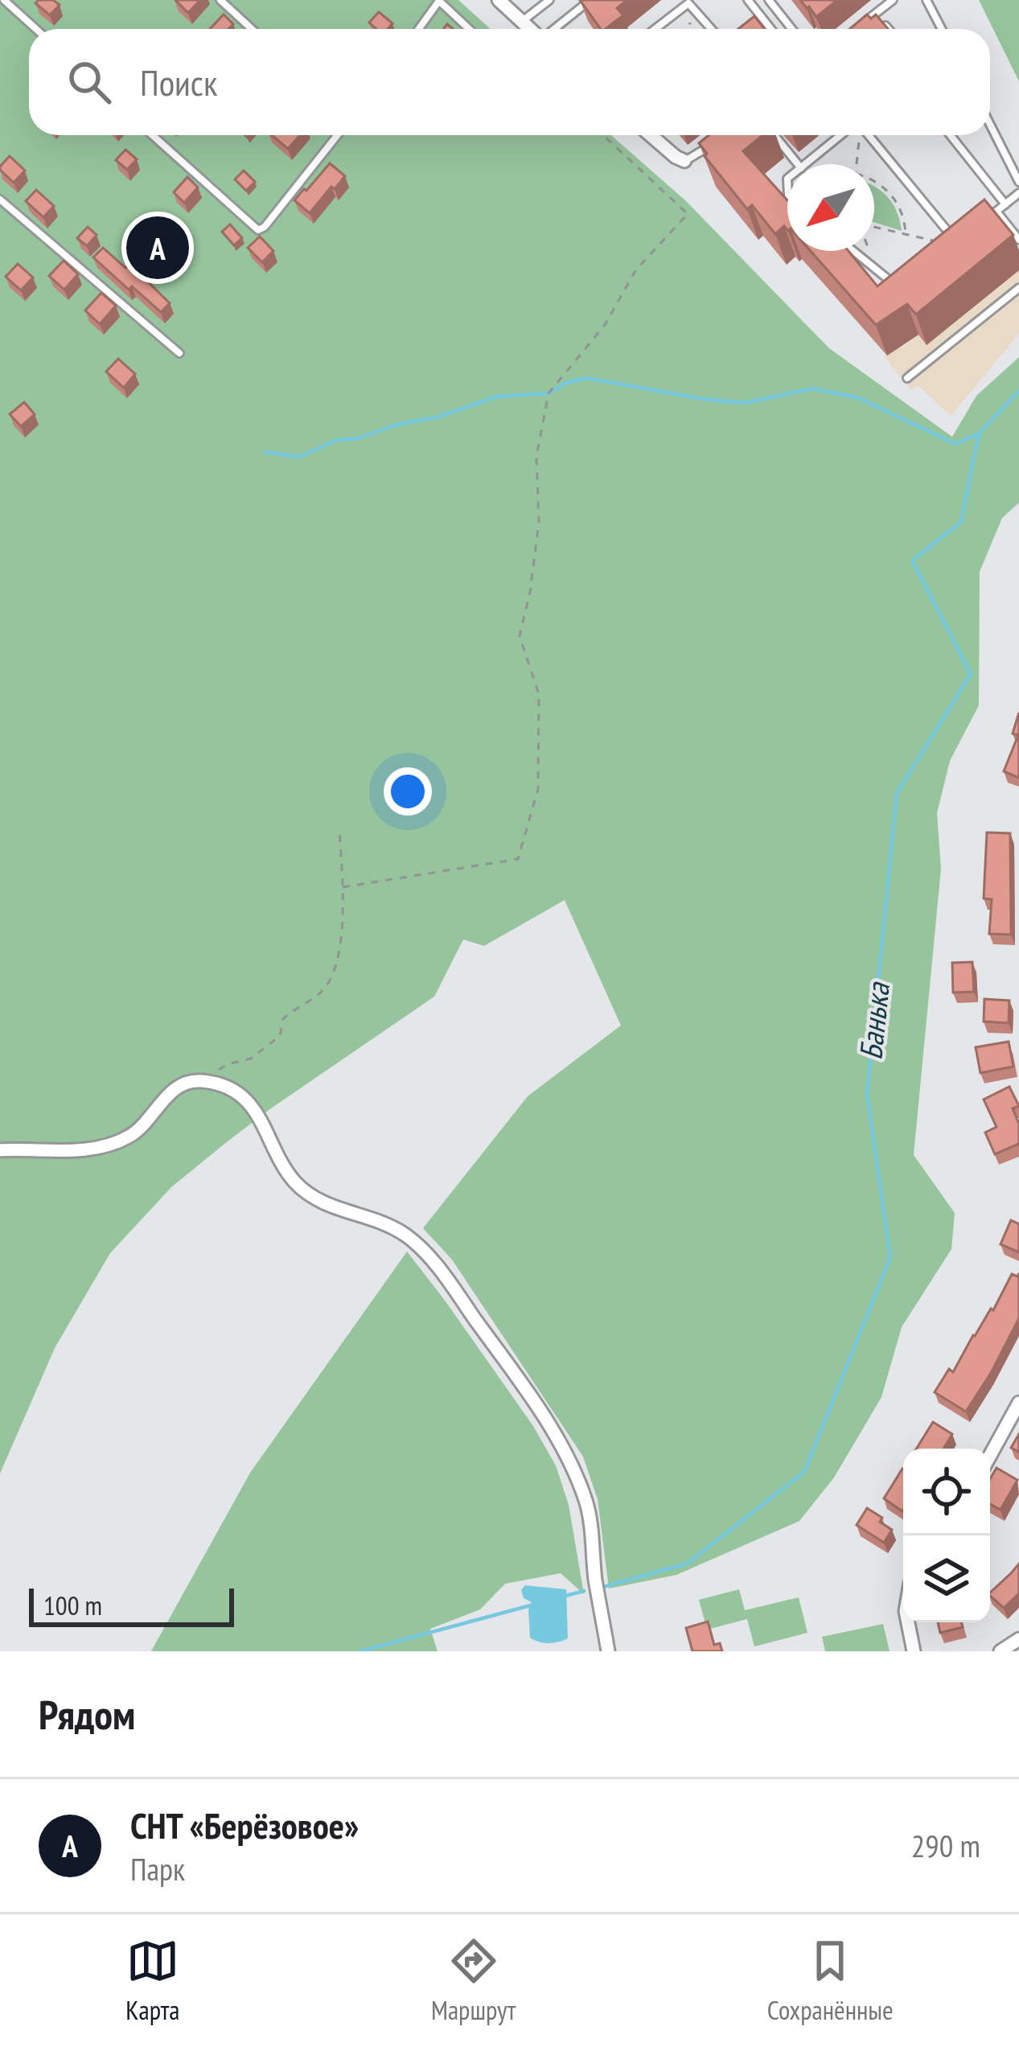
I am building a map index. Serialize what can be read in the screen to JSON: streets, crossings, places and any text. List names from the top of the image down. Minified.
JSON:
{"water":["Банька"],"scale_bar":"100 m","north":"bottom left","page":{"search":"Поиск","pins":"A","scale":"100 m","heading":"Рядом","list":[{"mark":"A","name":"СНТ «Берёзовое»","note":"Парк","value":"290 m"}],"nav":["Карта","Маршрут","Сохранённые"]}}
